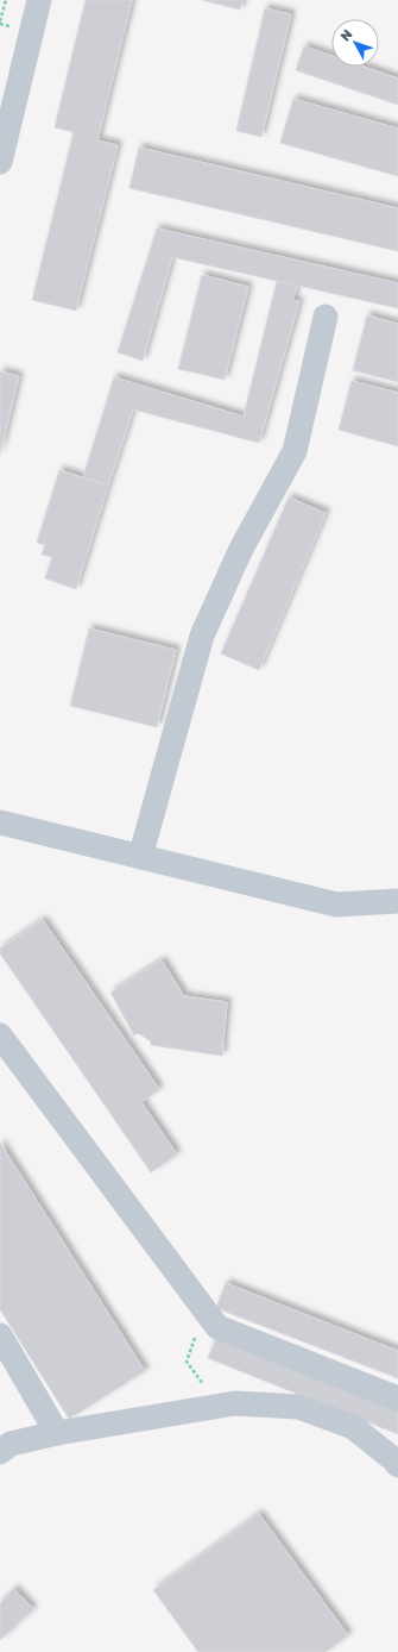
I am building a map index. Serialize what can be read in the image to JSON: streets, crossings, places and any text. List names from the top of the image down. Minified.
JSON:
{"north":"top left"}
